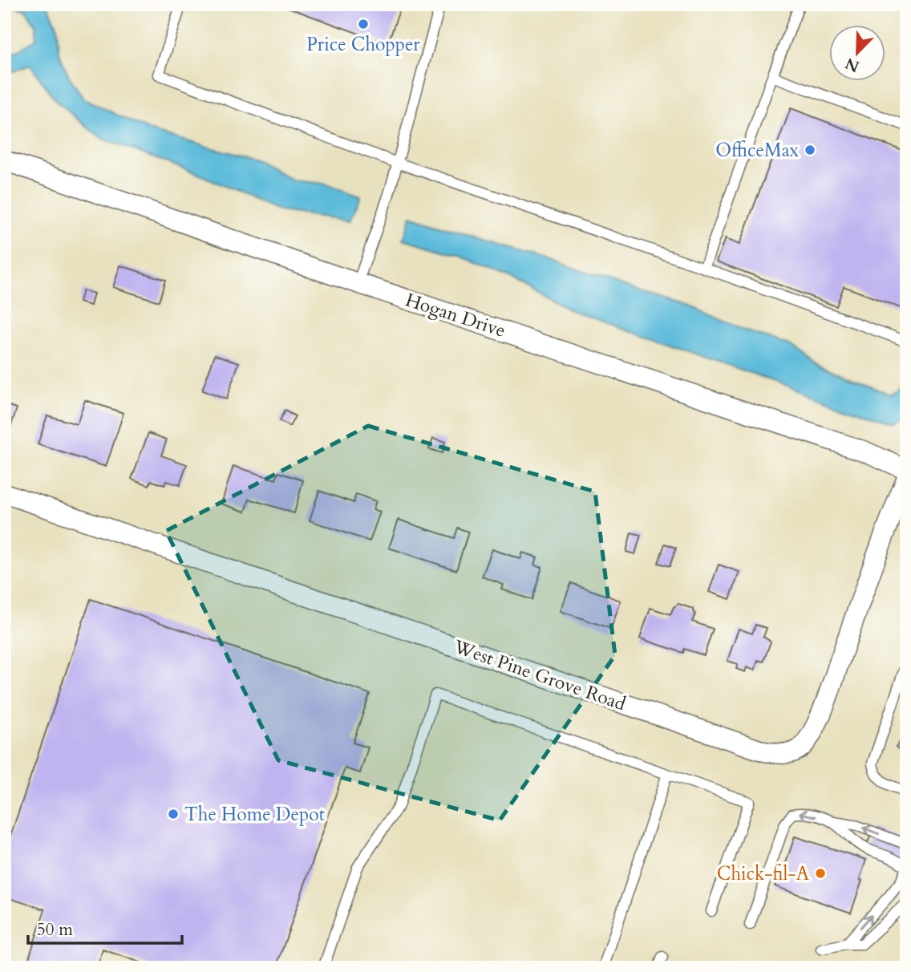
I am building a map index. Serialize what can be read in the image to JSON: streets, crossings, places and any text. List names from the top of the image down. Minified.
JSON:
{"streets":{"street":["Hogan Drive","West Pine Grove Road"]},"places":["Price Chopper","OfficeMax","The Home Depot","Chick-fil-A"],"scale_bar":"50 m","north":"bottom left"}
